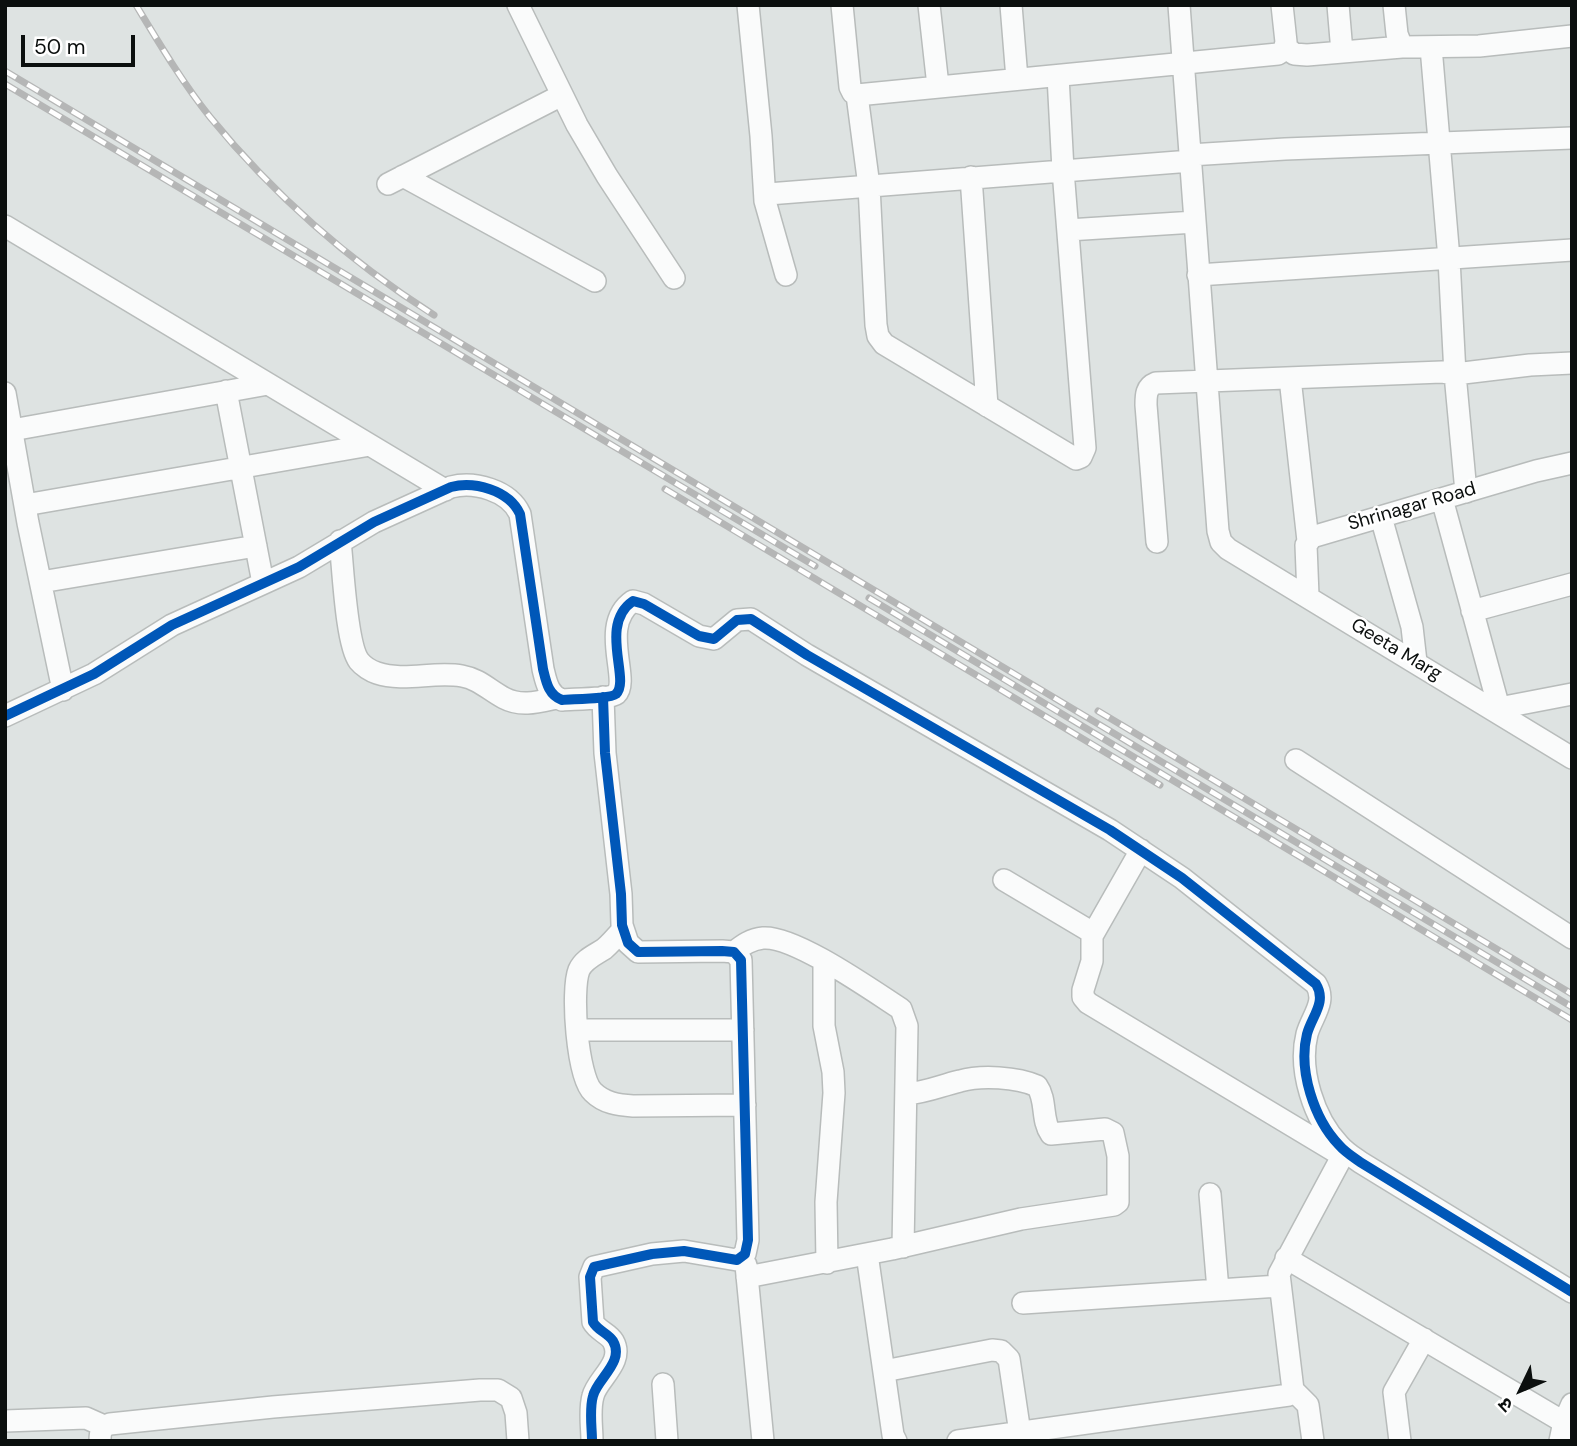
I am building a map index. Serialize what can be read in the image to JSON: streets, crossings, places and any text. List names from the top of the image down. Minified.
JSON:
{"streets":{"street":["Shrinagar Road","Geeta Marg"]},"scale_bar":"50 m","north":"bottom left"}
